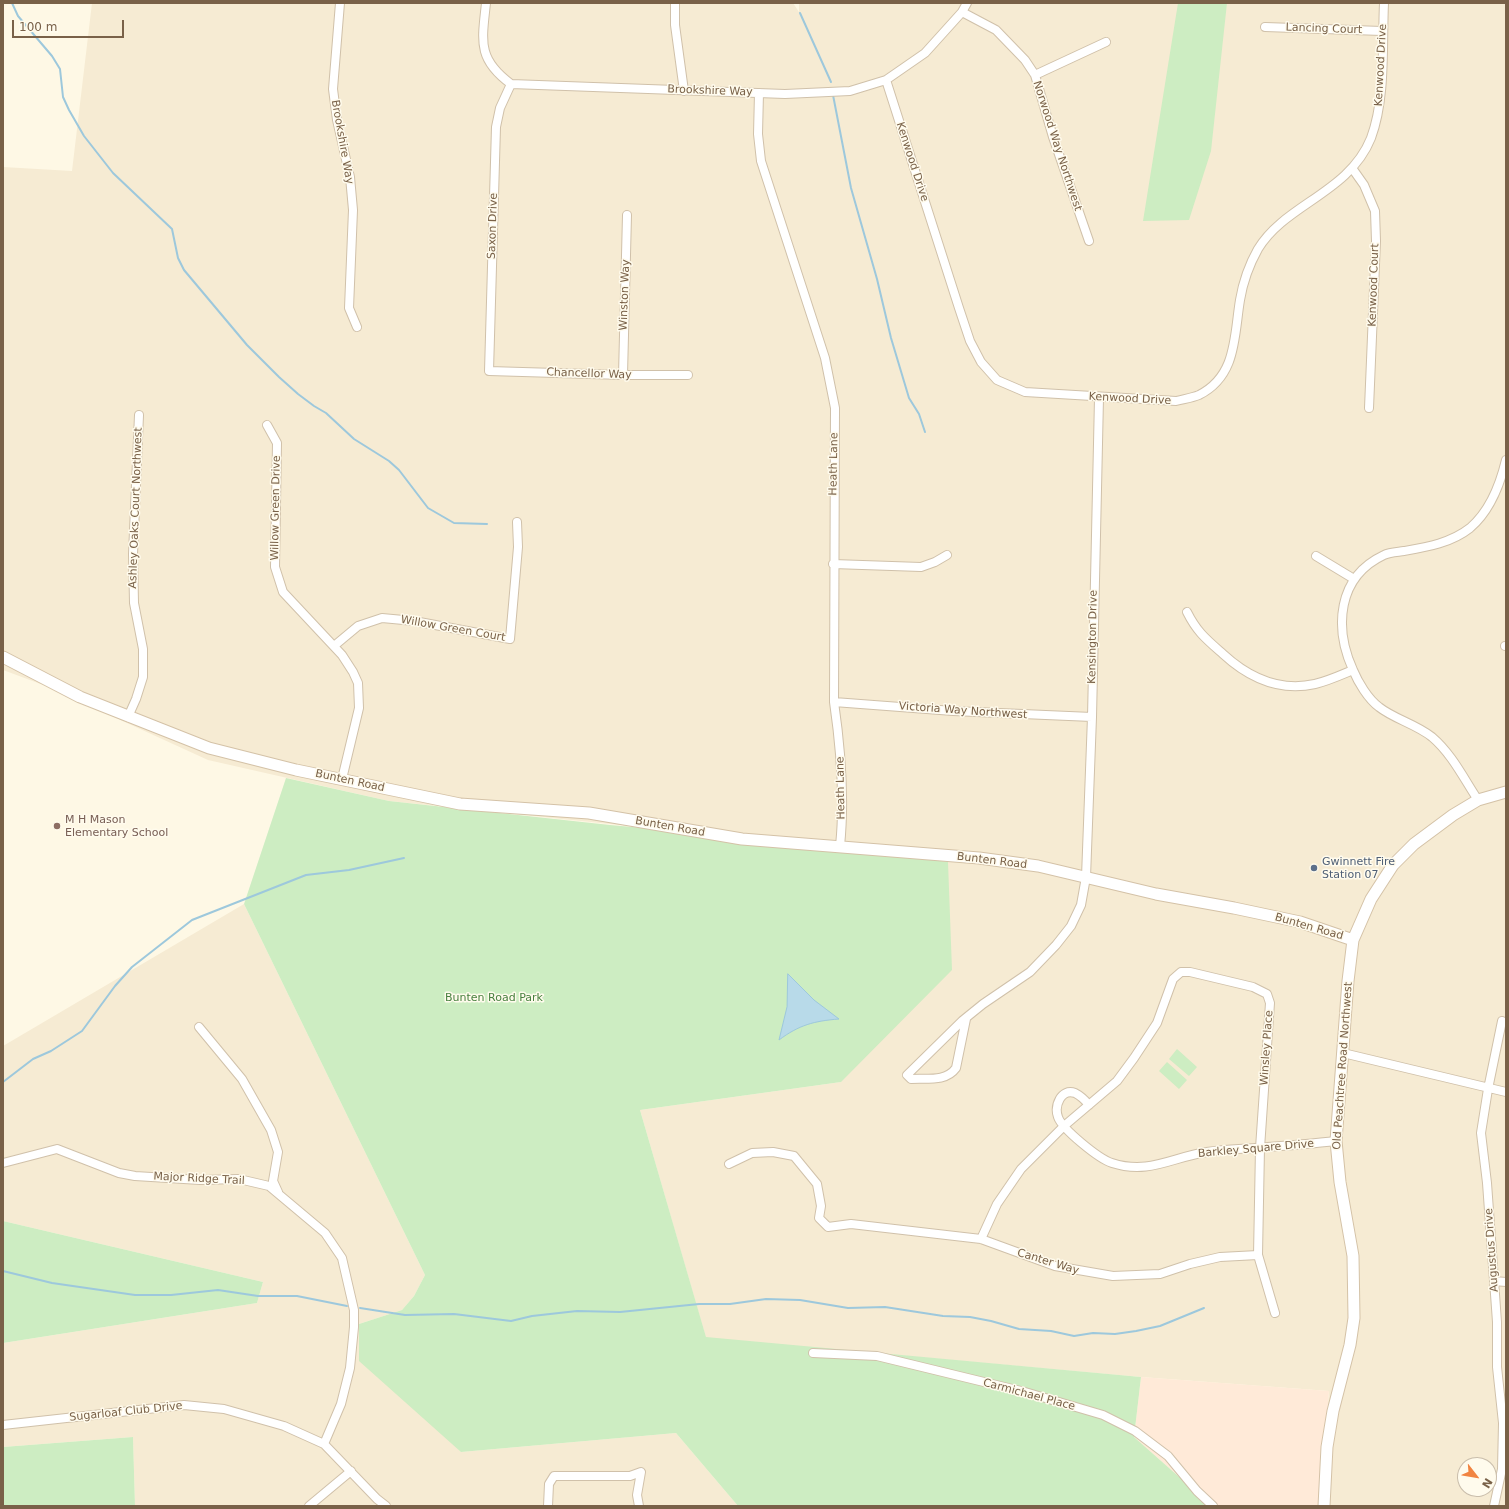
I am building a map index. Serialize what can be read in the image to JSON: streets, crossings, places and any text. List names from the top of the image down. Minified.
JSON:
{"streets":{"street":["Lancing Court","Kenwood Drive","Brookshire Way","Norwood Way Northwest","Saxon Drive","Kenwood Court","Winston Way","Chancellor Way","Heath Lane","Ashley Oaks Court Northwest","Willow Green Drive","Willow Green Court","Kensington Drive","Victoria Way Northwest","Bunten Road","Winsley Place","Old Peachtree Road Northwest","Barkley Square Drive","Major Ridge Trail","Augustus Drive","Canter Way","Carmichael Place","Sugarloaf Club Drive"]},"crossings":[["Lancing Court","Kenwood Drive"],["Kenwood Drive","Brookshire Way"],["Kenwood Drive","Kenwood Court"],["Kenwood Drive","Kensington Drive"],["Brookshire Way","Norwood Way Northwest"],["Brookshire Way","Saxon Drive"],["Brookshire Way","Heath Lane"],["Saxon Drive","Chancellor Way"],["Winston Way","Chancellor Way"],["Heath Lane","Victoria Way Northwest"],["Heath Lane","Bunten Road"],["Ashley Oaks Court Northwest","Bunten Road"],["Willow Green Drive","Willow Green Court"],["Willow Green Drive","Bunten Road"],["Kensington Drive","Victoria Way Northwest"],["Kensington Drive","Bunten Road"],["Bunten Road","Old Peachtree Road Northwest"],["Winsley Place","Barkley Square Drive"],["Winsley Place","Canter Way"],["Old Peachtree Road Northwest","Barkley Square Drive"],["Major Ridge Trail","Sugarloaf Club Drive"]],"parks":["Bunten Road Park"],"places":["M H Mason Elementary School","Gwinnett Fire Station 07"],"scale_bar":"100 m","north":"bottom right"}
